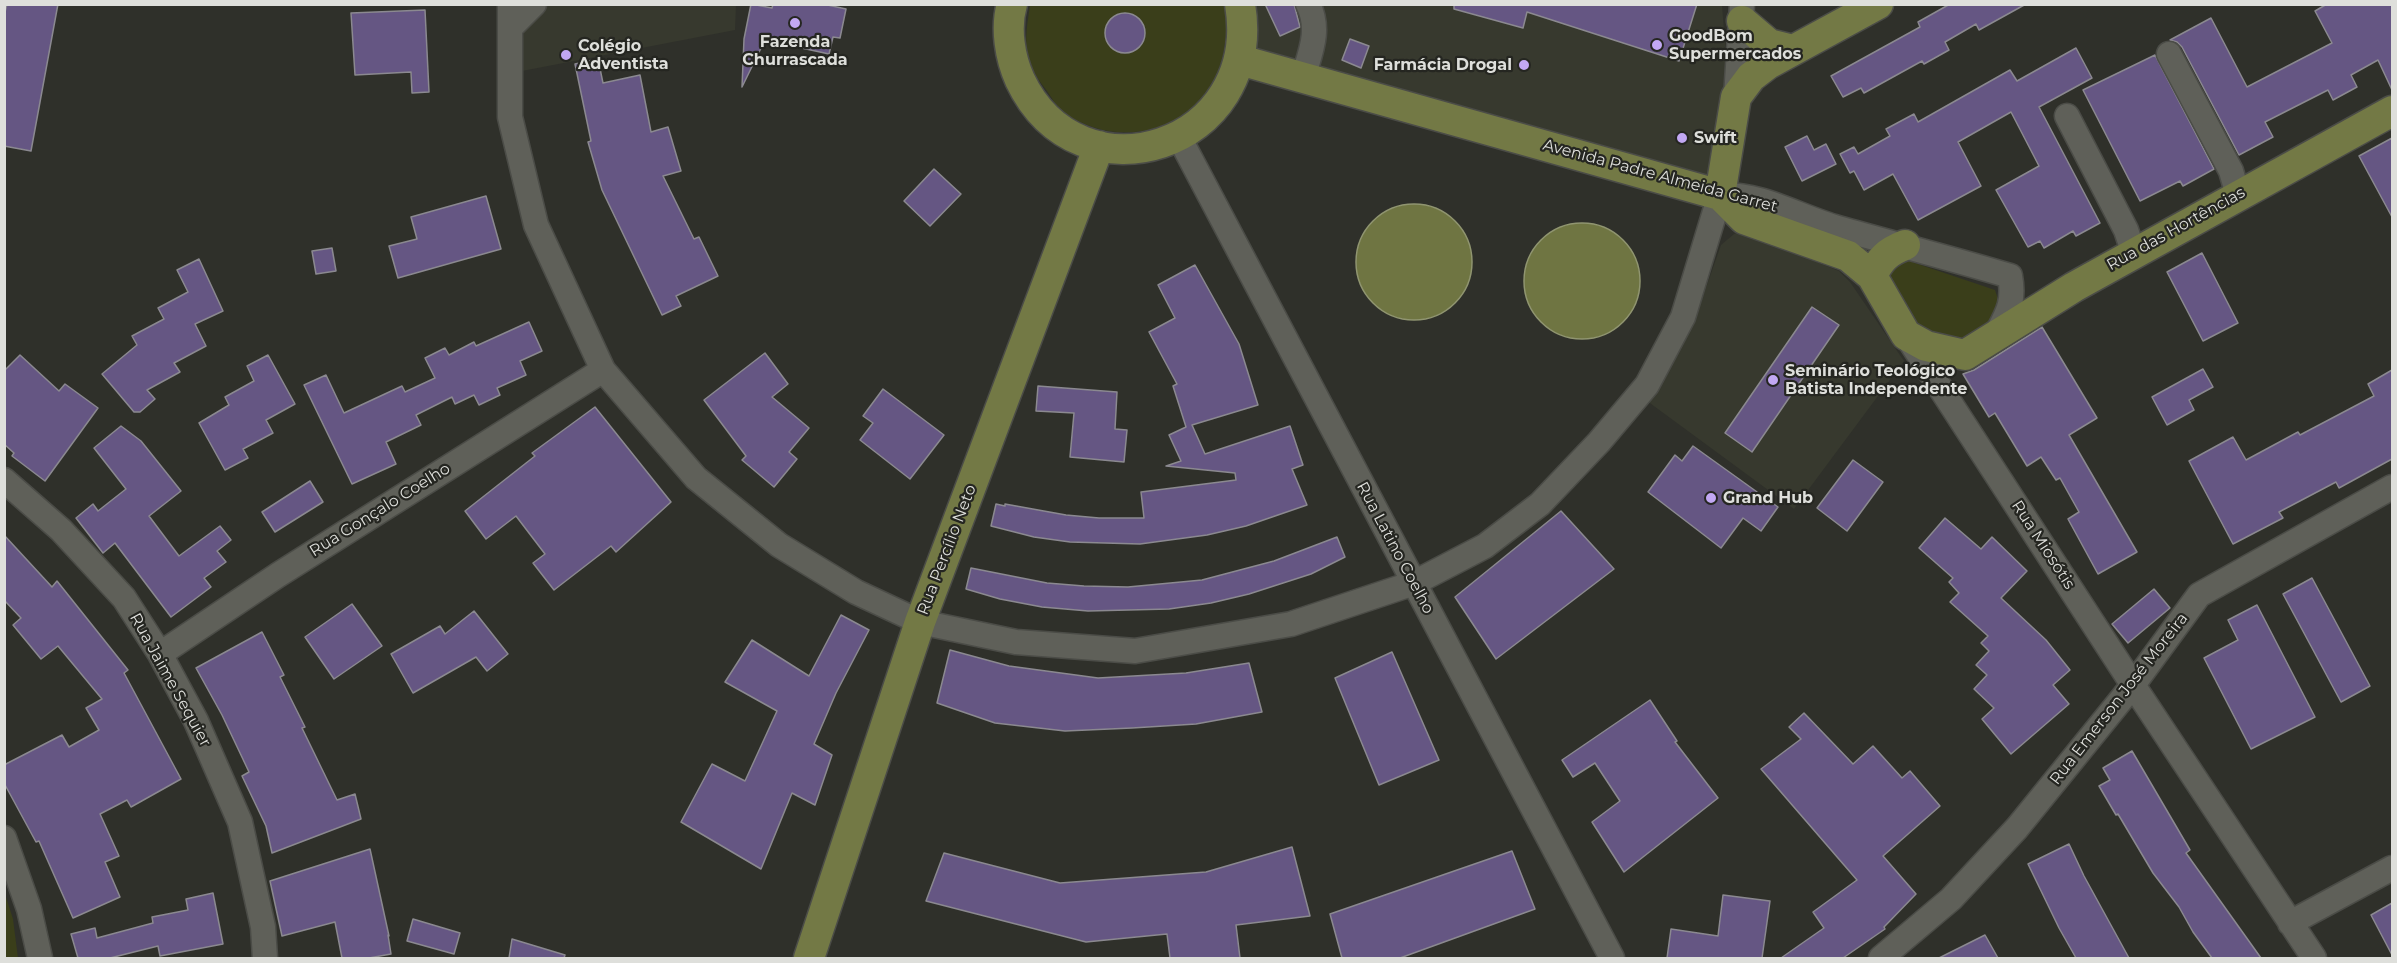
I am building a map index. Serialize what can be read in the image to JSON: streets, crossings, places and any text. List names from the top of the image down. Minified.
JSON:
{"streets":{"main road":["Avenida Padre Almeida Garret","Rua das Hortências","Rua Miosótis","Rua Percílio Neto"],"street":["Rua Gonçalo Coelho","Rua Latino Coelho","Rua Jaime Sequier","Rua Emerson José Moreira"]},"crossings":[["Avenida Padre Almeida Garret","Rua das Hortências"],["Avenida Padre Almeida Garret","Rua Miosótis"],["Rua das Hortências","Rua Miosótis"],["Rua Gonçalo Coelho","Rua Jaime Sequier"],["Rua Miosótis","Rua Emerson José Moreira"]],"places":["Fazenda Churrascada","GoodBom Supermercados","Colégio Adventista","Farmácia Drogal","Swift","Seminário Teológico Batista Independente","Grand Hub"]}
